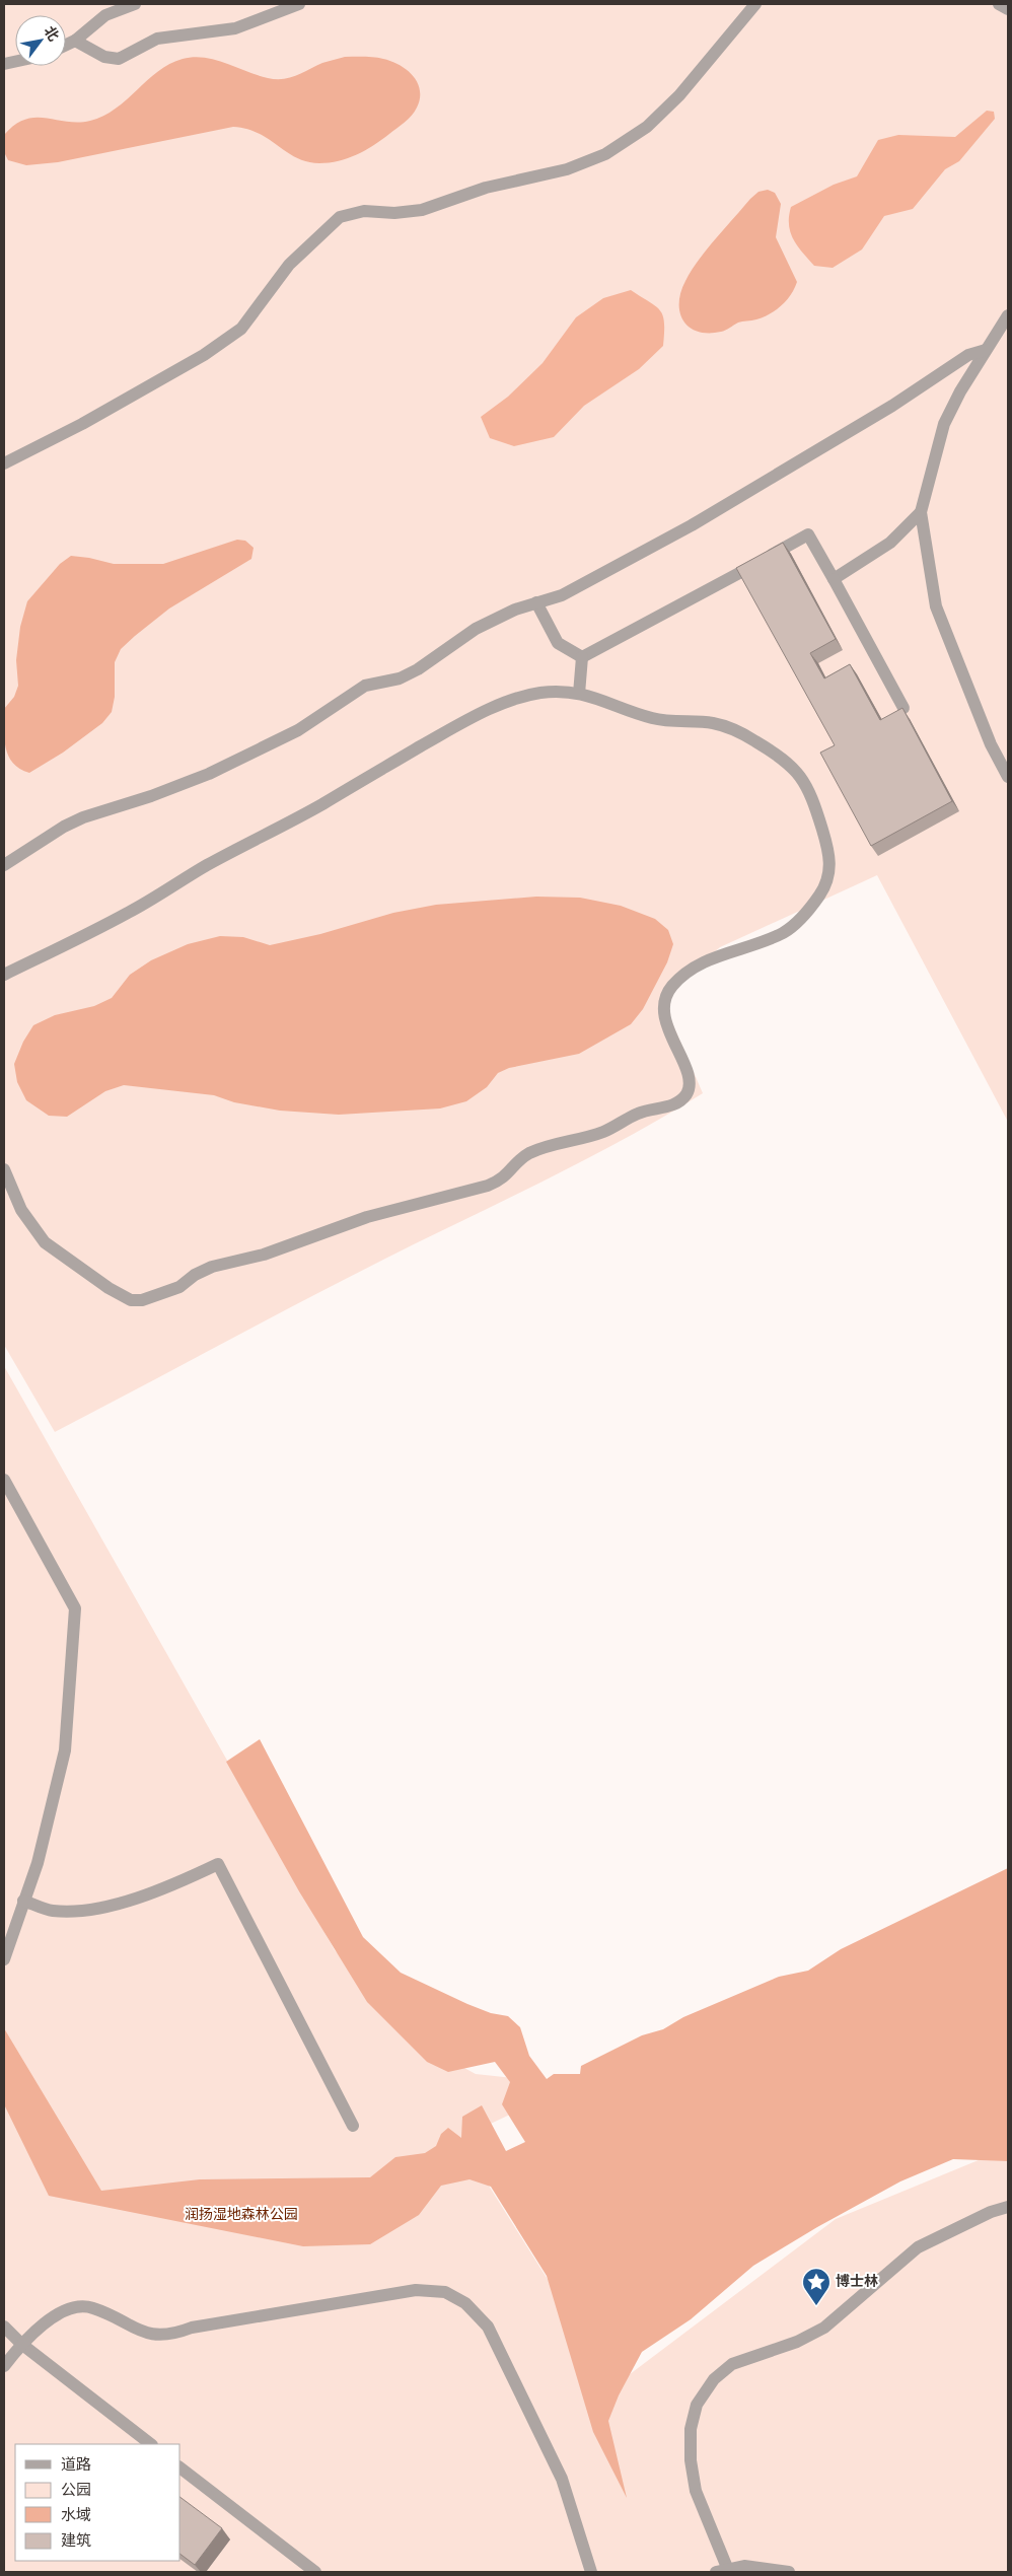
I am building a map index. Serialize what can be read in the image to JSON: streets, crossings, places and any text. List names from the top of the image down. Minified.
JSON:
{"parks":["润扬湿地森林公园"],"places":{"place":["博士林"]},"legend":["道路","公园","水域","建筑"],"north":"top right"}
